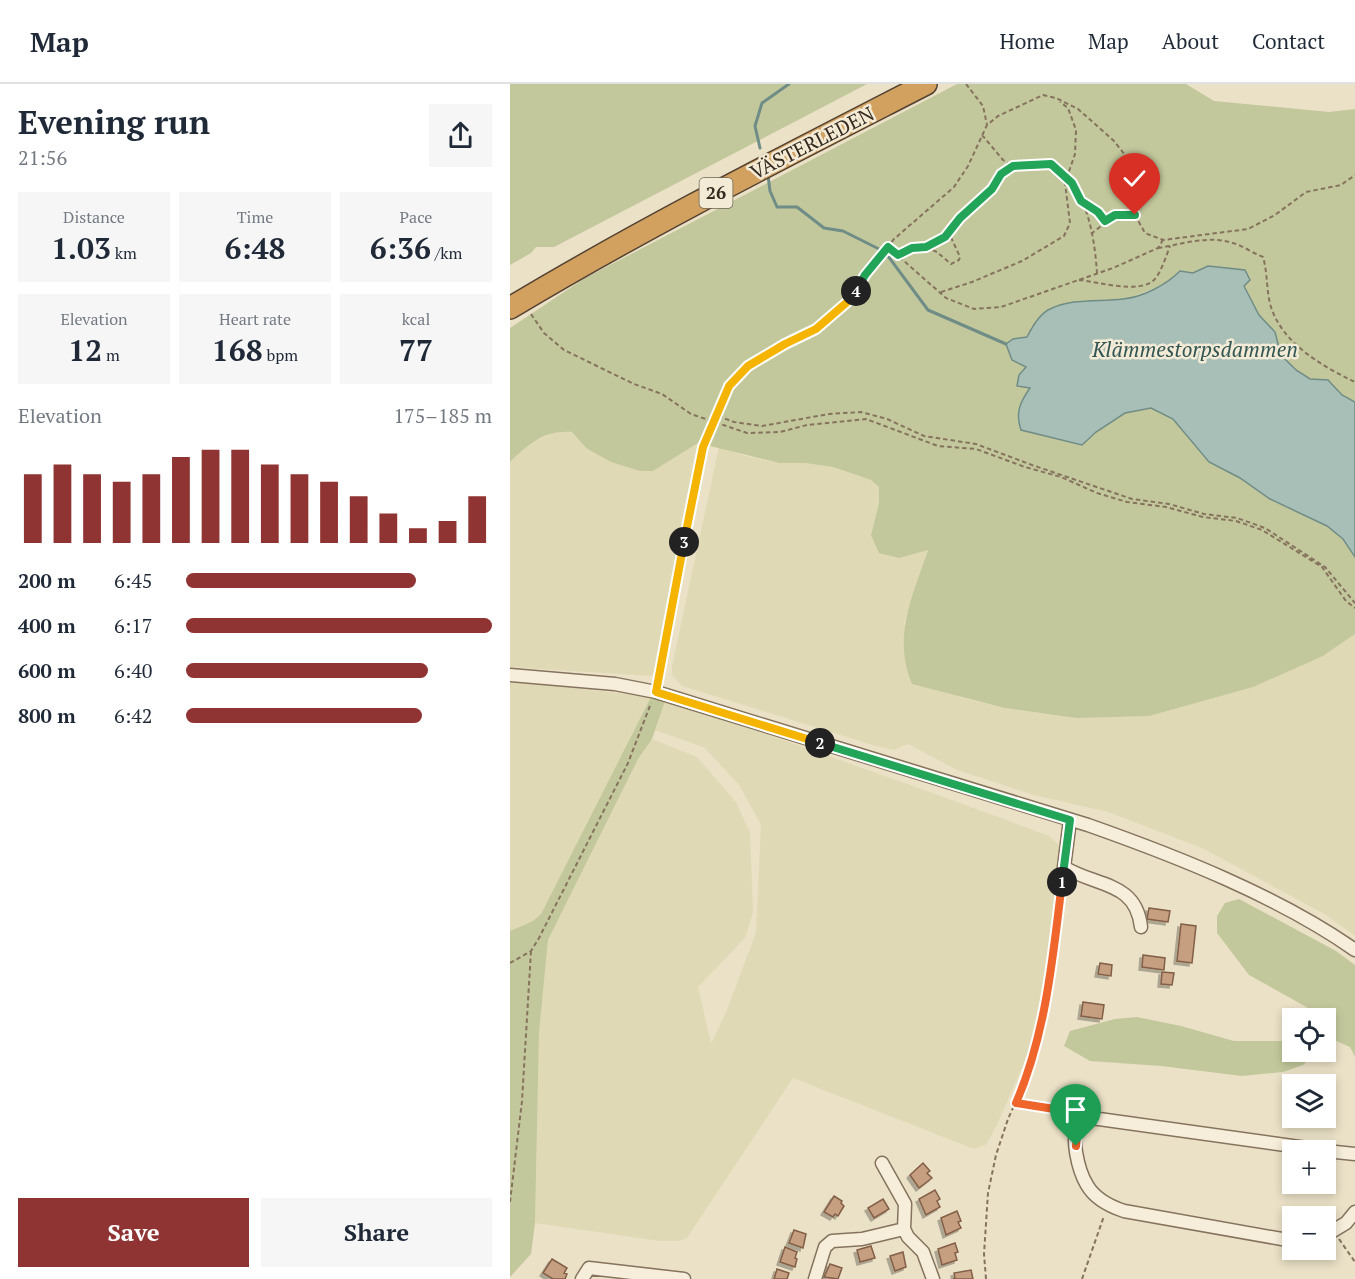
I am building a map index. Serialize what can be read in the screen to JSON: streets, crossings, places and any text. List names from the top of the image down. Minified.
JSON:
{"streets":{"highway":["VÄSTERLEDEN","26"]},"water":["Klämmestorpsdammen"],"page":{"header":"Map","nav":["Home","Map","About","Contact"],"heading":["Evening run","21:56"],"stats":[["Distance","1.03 km"],["Time","6:48"],["Pace","6:36 /km"],["Elevation","12 m"],["Heart rate","168 bpm"],["kcal","77"]],"pins":["4","3","2","1"],"chart":["Elevation","175–185 m"],"list":[{"name":"200 m","note":"6:45"},{"name":"400 m","note":"6:17"},{"name":"600 m","note":"6:40"},{"name":"800 m","note":"6:42"}],"map_buttons":["+","−"],"buttons":["Save","Share"]}}
